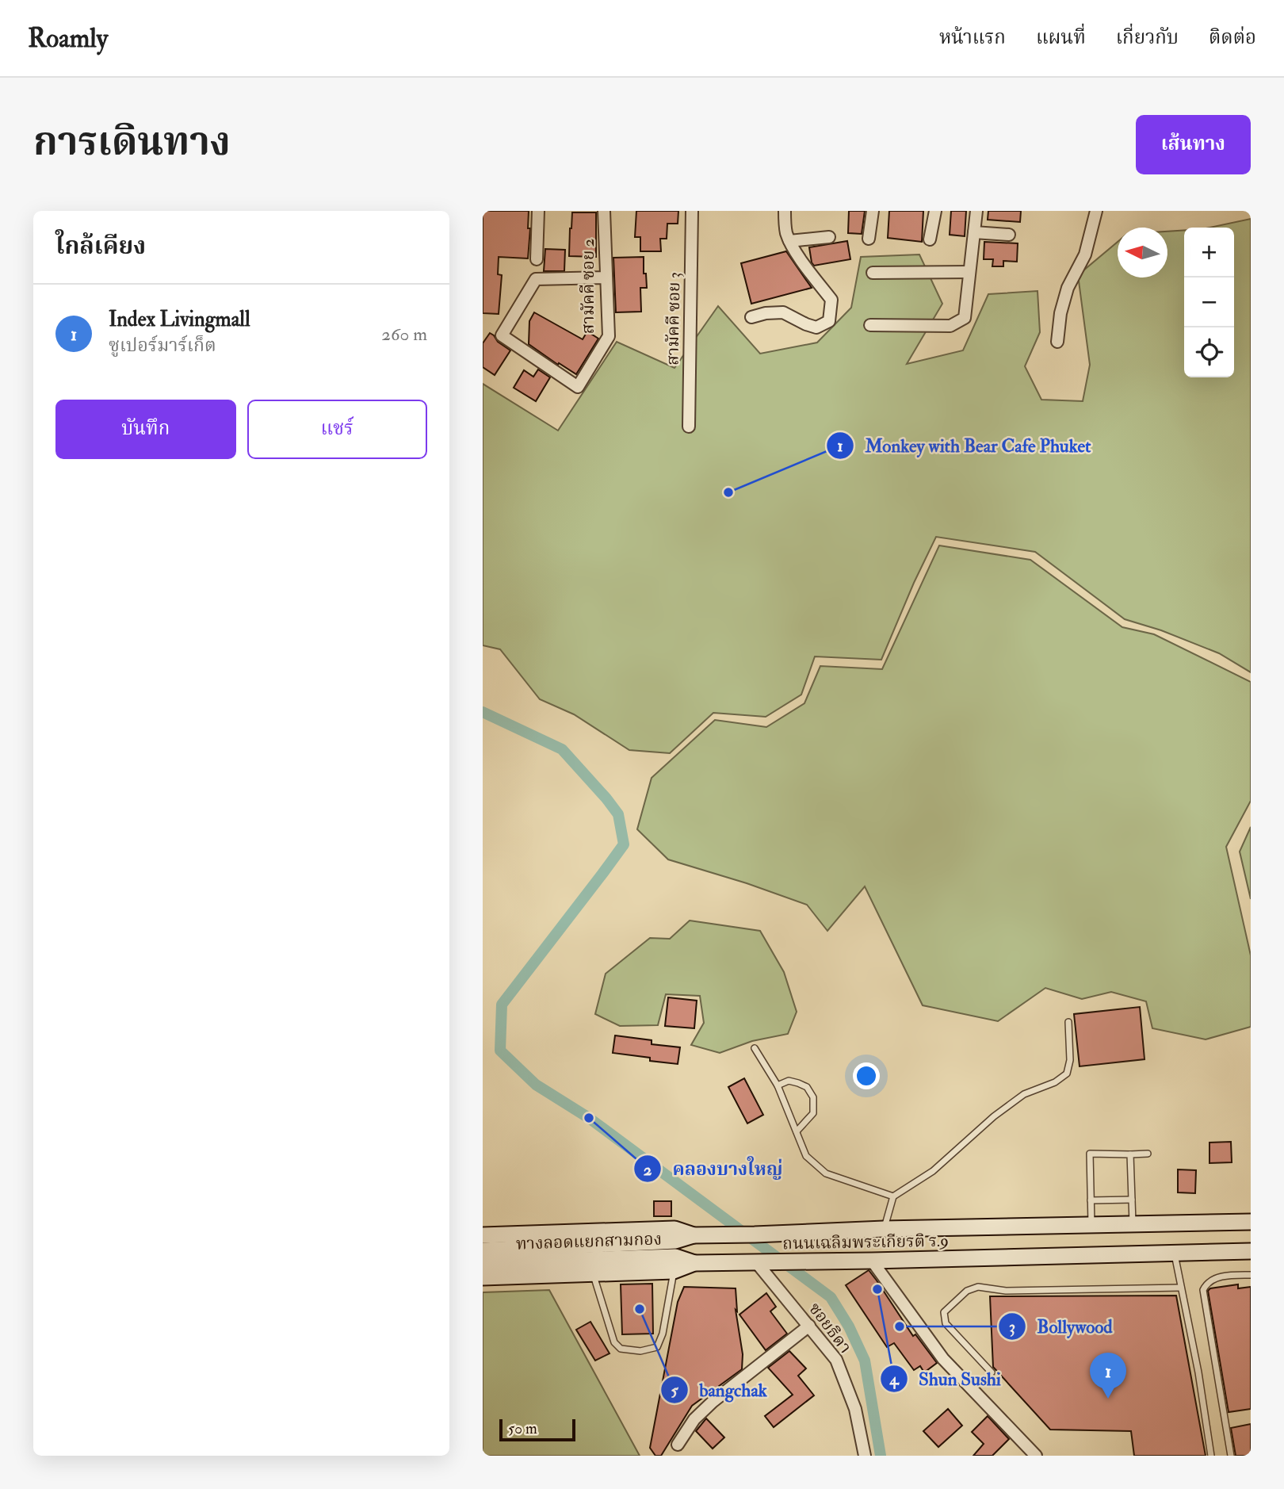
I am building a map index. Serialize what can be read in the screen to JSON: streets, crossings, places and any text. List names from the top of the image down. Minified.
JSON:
{"streets":{"main road":["ทางลอดแยกสามกอง","ถนนเฉลิมพระเกียรติ ร.9"],"street":["สามัคคี ซอย 2","สามัคคี ซอย 3","ซอยธิดา"]},"crossings":[["ทางลอดแยกสามกอง","ถนนเฉลิมพระเกียรติ ร.9"],["ถนนเฉลิมพระเกียรติ ร.9","ซอยธิดา"]],"places":["Monkey with Bear Cafe Phuket","คลองบางใหญ่","Shun Sushi","bangchak","Bollywood"],"scale_bar":"50 m","north":"left","page":{"header":"Roamly","nav":["หน้าแรก","แผนที่","เกี่ยวกับ","ติดต่อ"],"title":"การเดินทาง","buttons":["เส้นทาง",["บันทึก","แชร์"]],"heading":"ใกล้เคียง","map_buttons":["+","−"],"list":[{"mark":"1","name":"Index Livingmall","note":"ซูเปอร์มาร์เก็ต","value":"260 m"}],"pins":"1","scale":"50 m"}}
